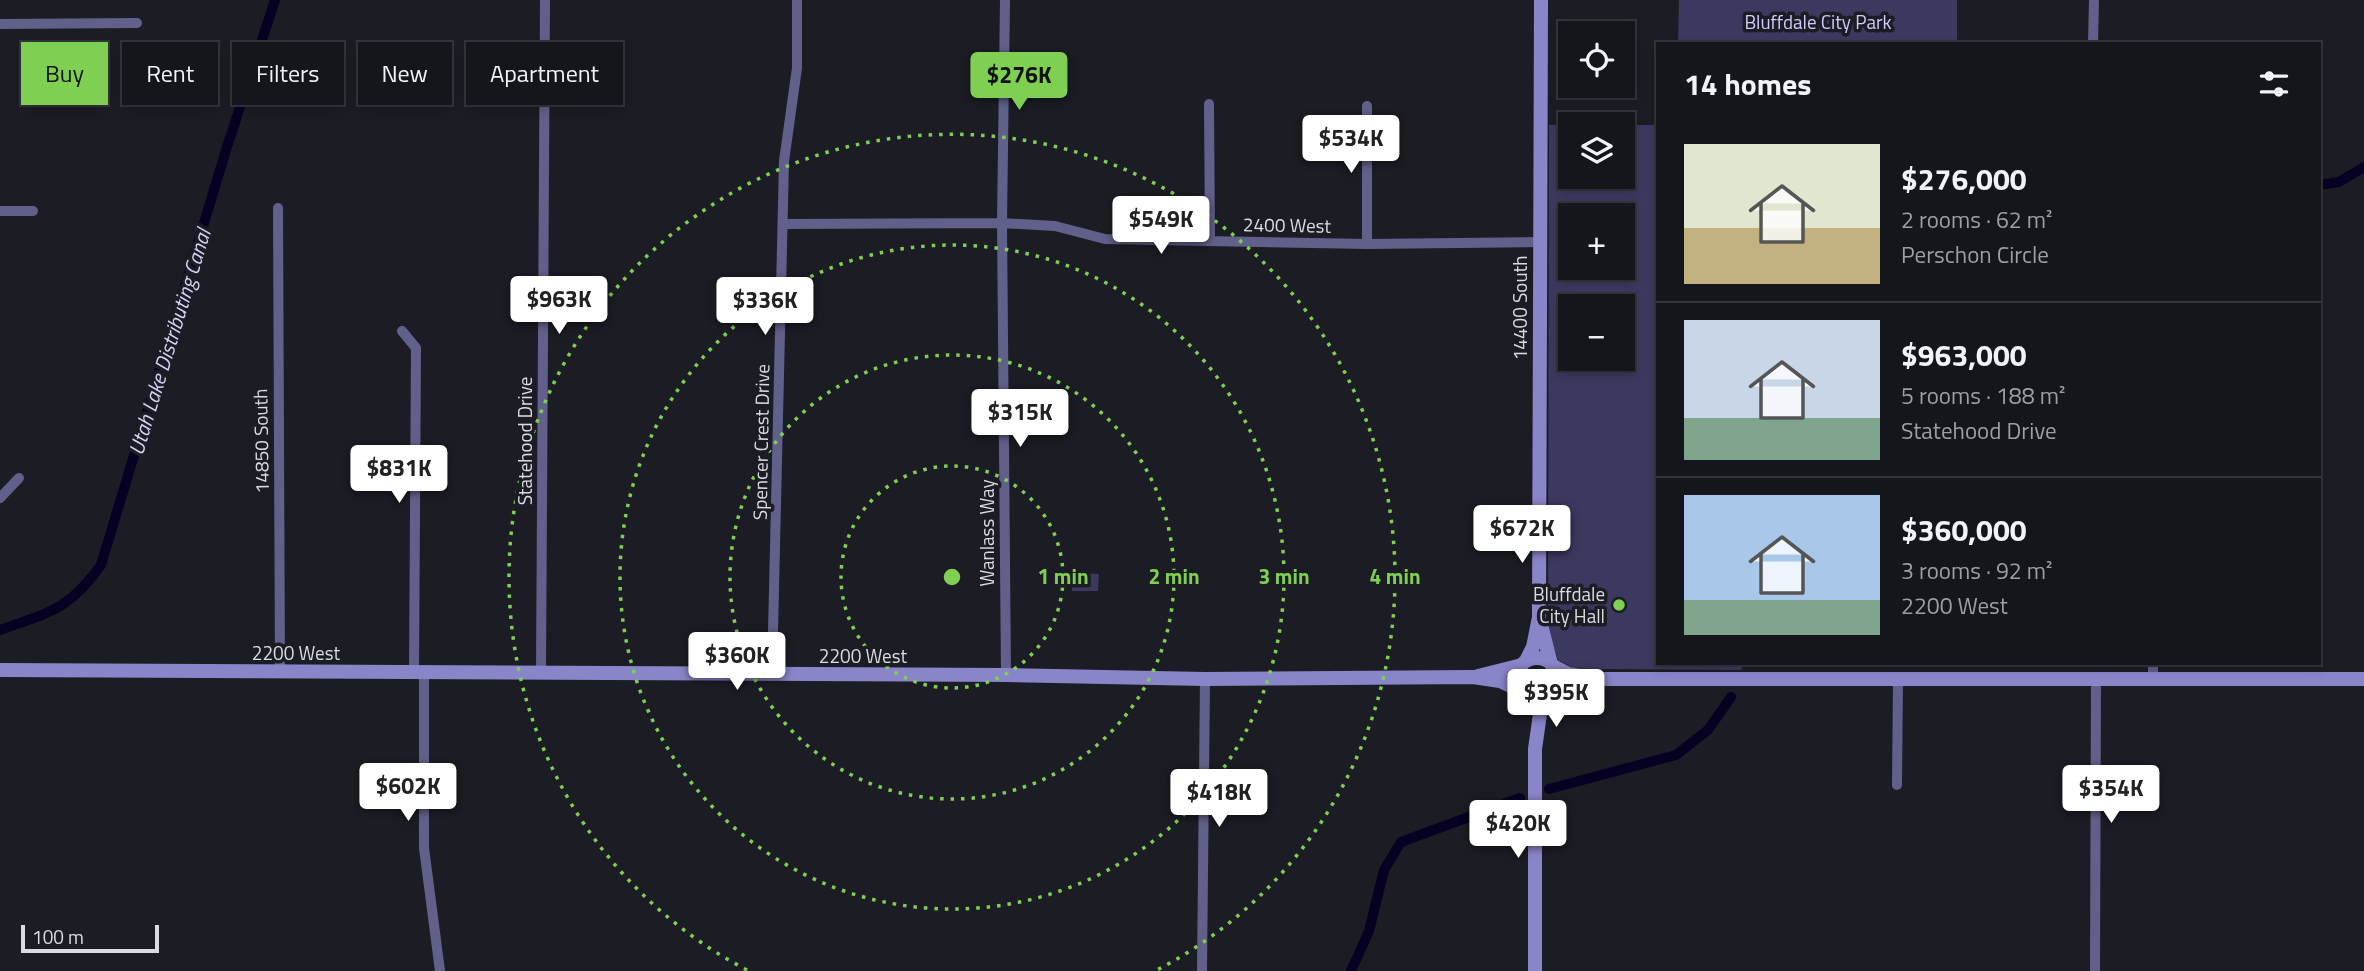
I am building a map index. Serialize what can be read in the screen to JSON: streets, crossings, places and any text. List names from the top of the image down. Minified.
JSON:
{"streets":{"street":["2400 West","14400 South","14850 South","Statehood Drive","Spencer Crest Drive","Wanlass Way","2200 West"]},"crossings":[["2400 West","14400 South"],["2400 West","Spencer Crest Drive"],["2400 West","Wanlass Way"],["14400 South","2200 West"],["14850 South","2200 West"],["Statehood Drive","2200 West"],["Spencer Crest Drive","2200 West"],["Wanlass Way","2200 West"]],"water":["Utah Lake Distributing Canal"],"parks":["Bluffdale City Park"],"places":["Bluffdale City Hall"],"scale_bar":"100 m","page":{"map_buttons":["+","−"],"chip":["Buy","Rent","Filters","New","Apartment"],"heading":"14 homes","price":["$276K","$534K","$549K","$963K","$336K","$315K","$831K","$672K","$360K","$395K","$602K","$354K","$418K","$420K"],"list":[{"name":"$276,000","note":"2 rooms · 62 m² · Perschon Circle"},{"name":"$963,000","note":"5 rooms · 188 m² · Statehood Drive"},{"name":"$360,000","note":"3 rooms · 92 m² · 2200 West"}],"scale":"100 m"},"rings":["1 min","2 min","3 min","4 min"]}
